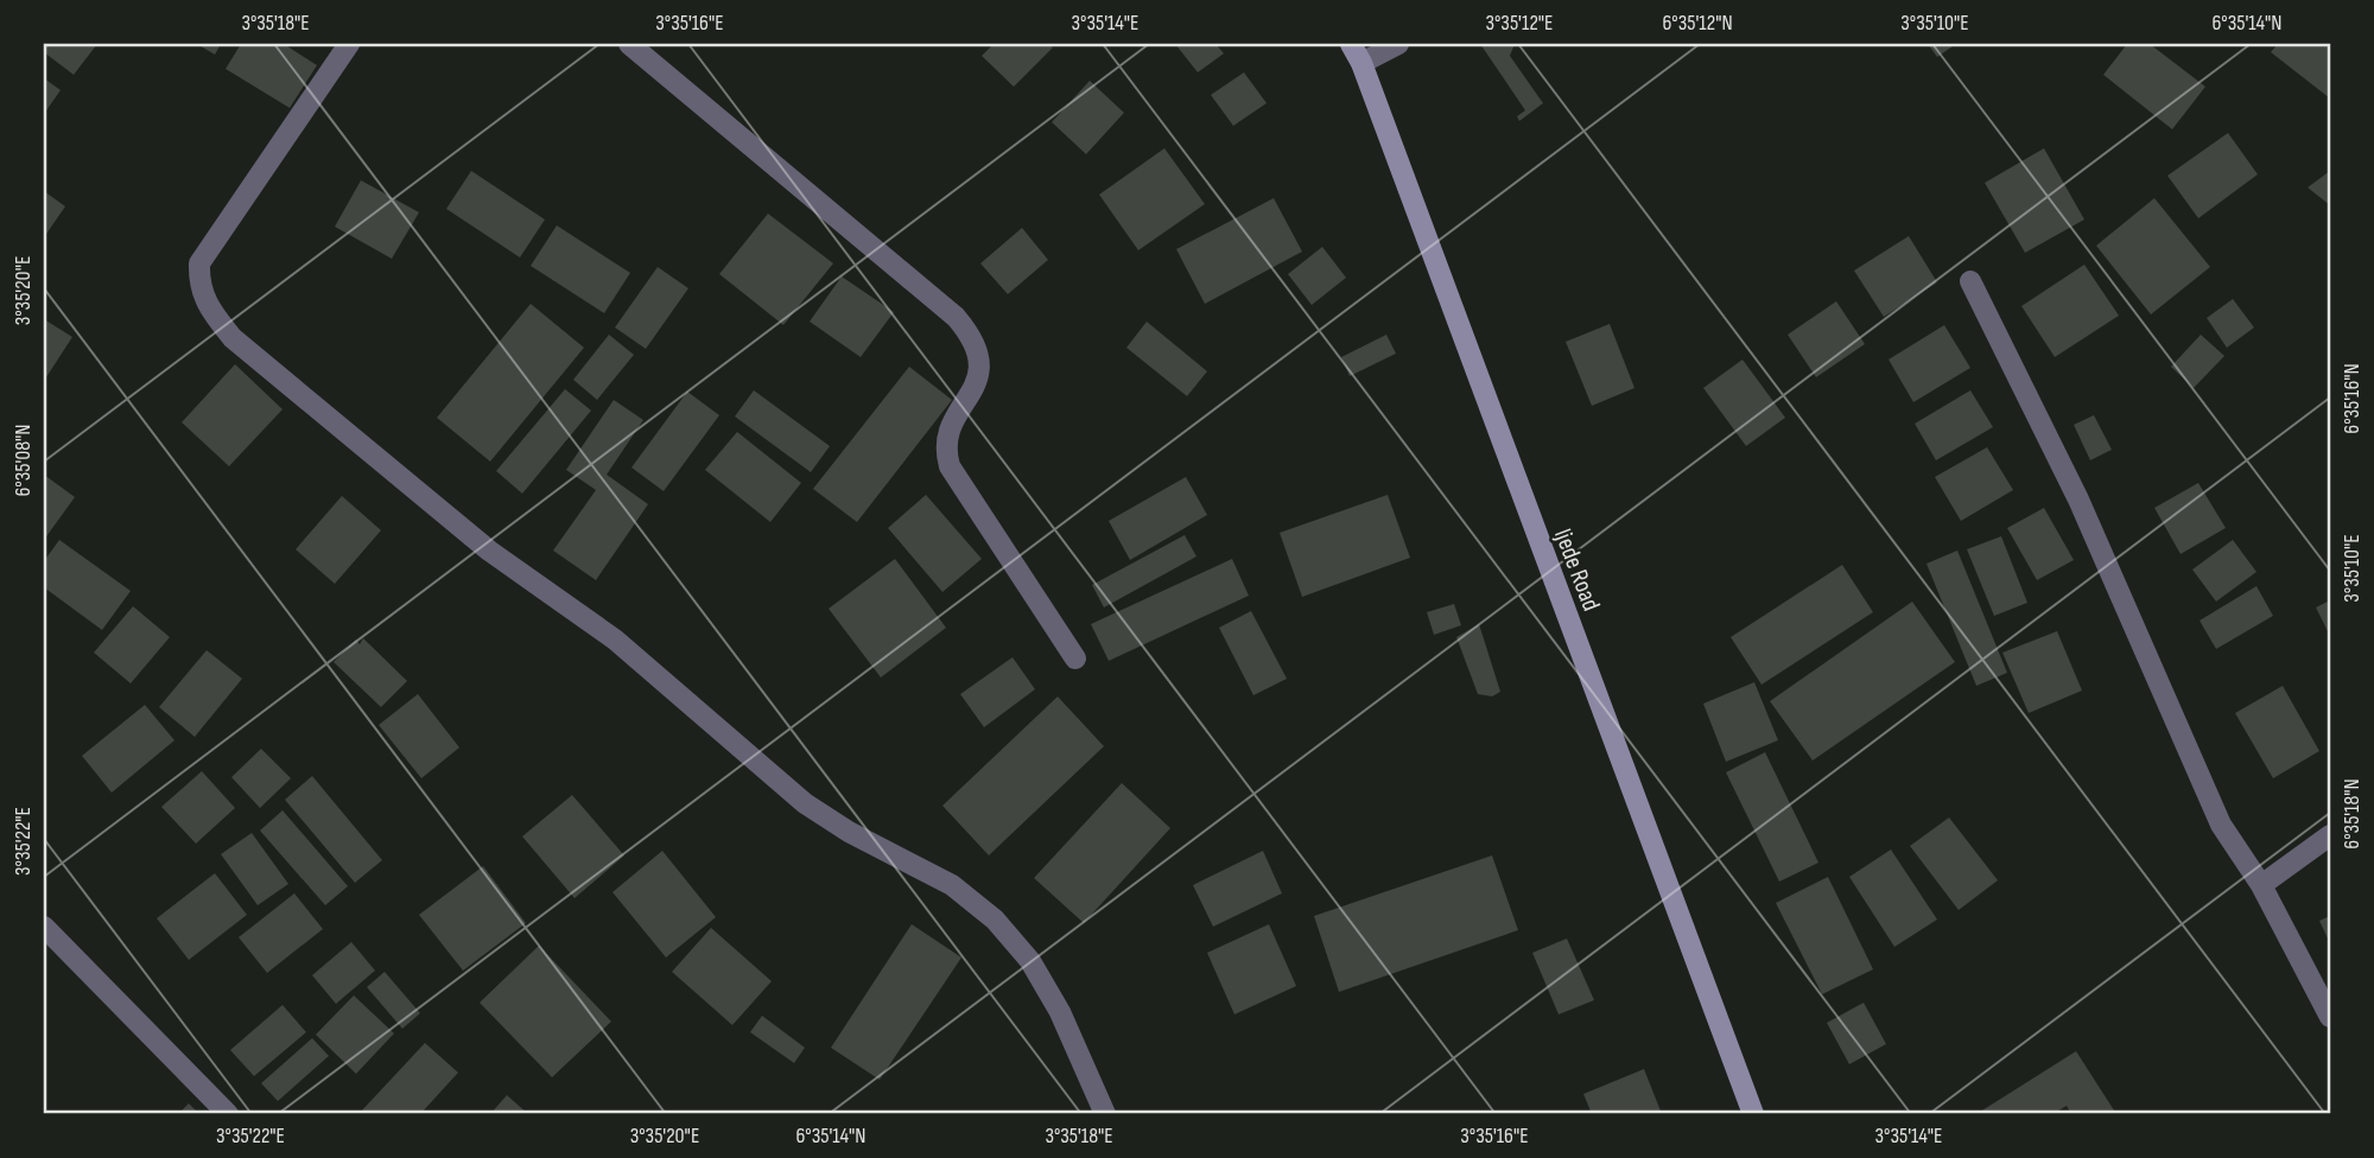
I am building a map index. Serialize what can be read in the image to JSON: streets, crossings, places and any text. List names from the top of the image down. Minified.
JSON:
{"streets":{"main road":["Ijede Road"]},"coordinates":["3°35'18\"E","3°35'16\"E","3°35'14\"E","3°35'12\"E","6°35'12\"N","3°35'10\"E","6°35'14\"N","3°35'20\"E","6°35'16\"N","6°35'08\"N","6°35'18\"N","3°35'22\"E"]}
